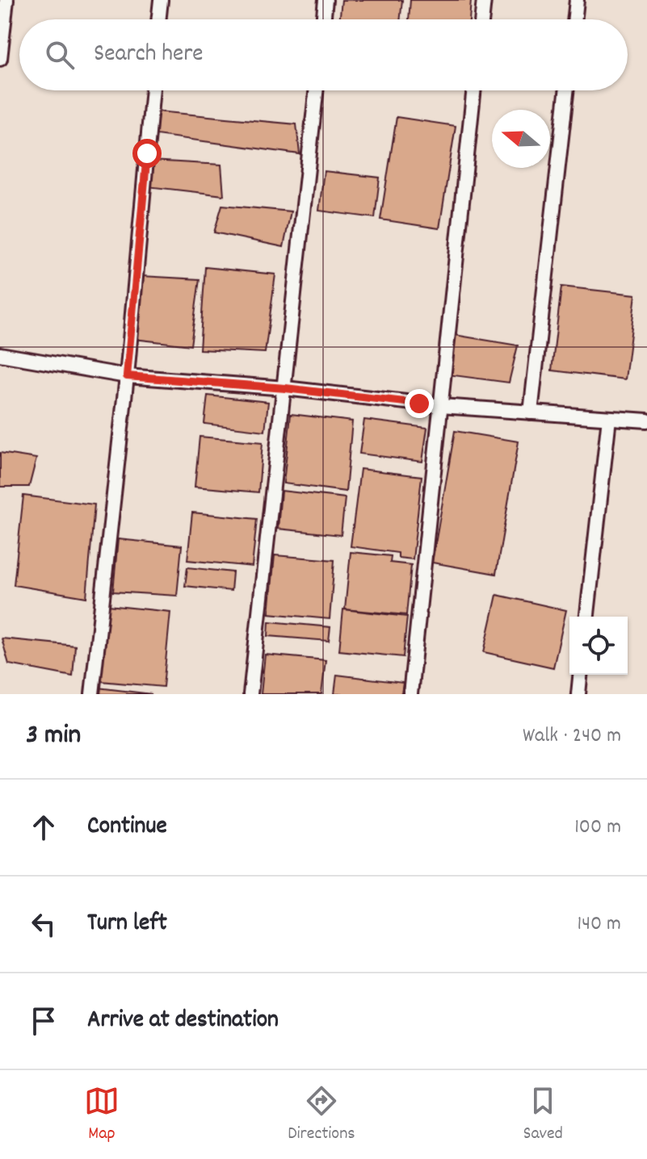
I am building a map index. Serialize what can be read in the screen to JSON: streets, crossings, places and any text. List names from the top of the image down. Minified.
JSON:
{"north":"left","page":{"search":"Search here","heading":["3 min","Walk · 240 m"],"list":[["Continue","100 m"],["Turn left","140 m"],"Arrive at destination"],"nav":["Map","Directions","Saved"]}}
